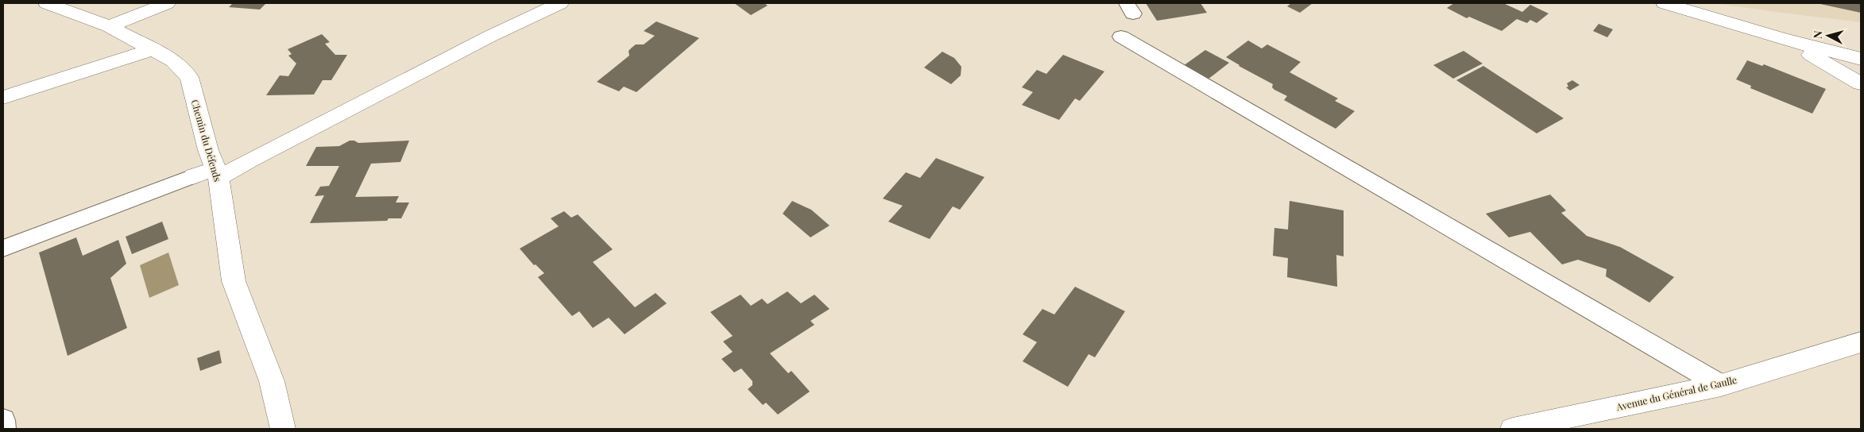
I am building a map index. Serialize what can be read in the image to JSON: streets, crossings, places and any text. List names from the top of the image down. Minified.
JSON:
{"streets":{"street":["Chemin du Défends","Avenue du Général de Gaulle"]},"north":"left"}
